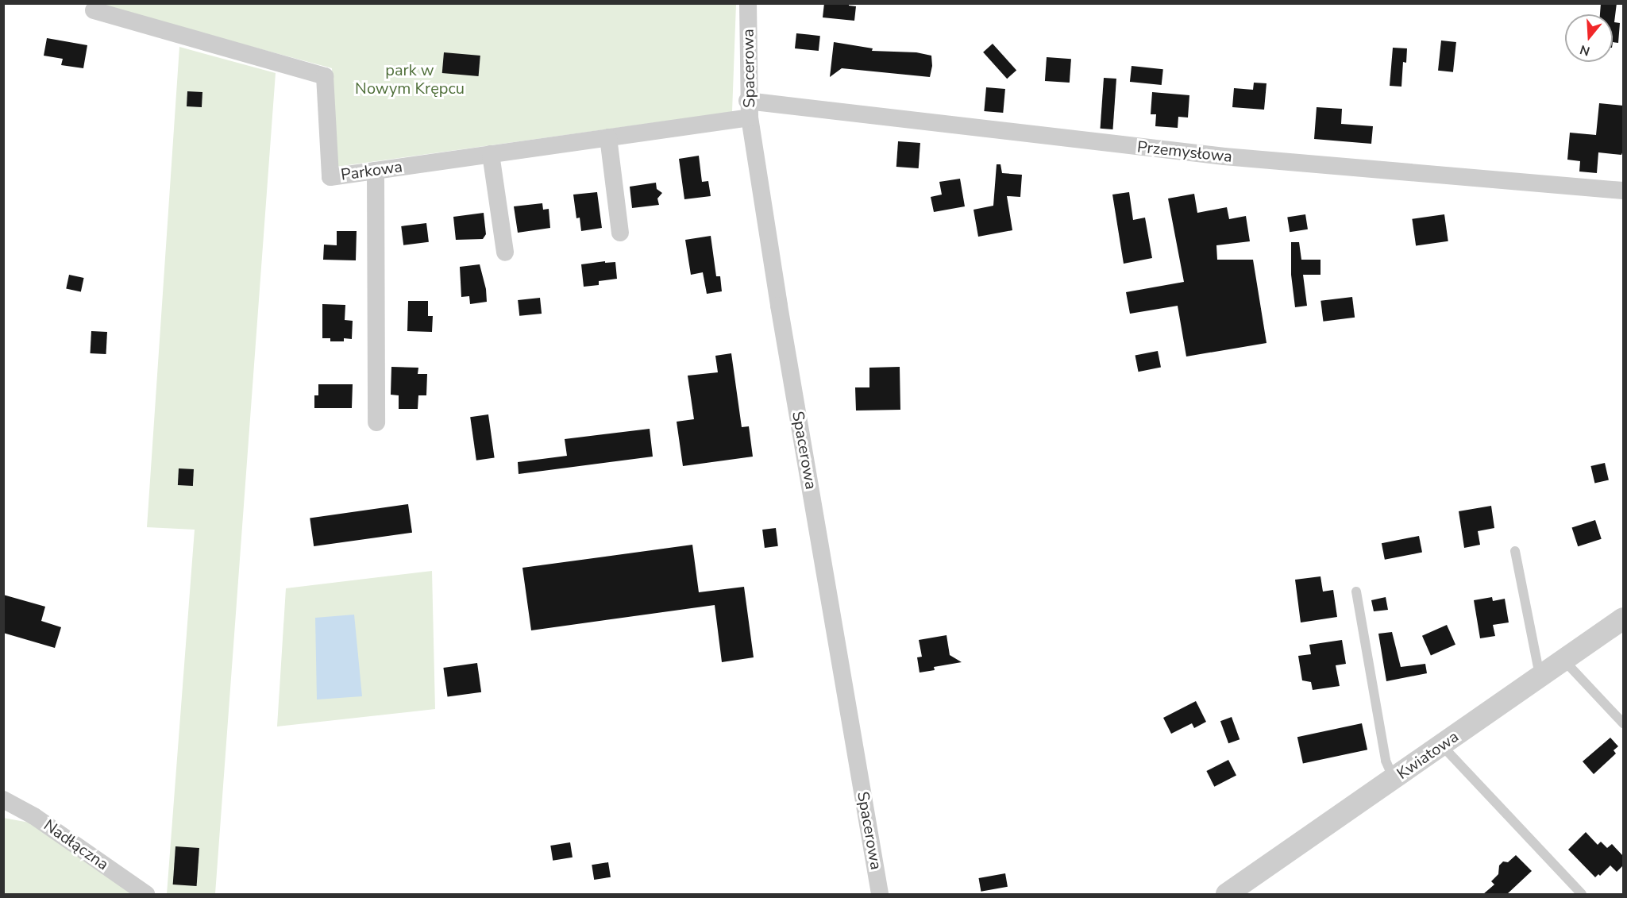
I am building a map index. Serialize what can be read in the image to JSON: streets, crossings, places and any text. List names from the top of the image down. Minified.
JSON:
{"streets":{"street":["Spacerowa","Przemysłowa","Parkowa","Kwiatowa","Nadłączna"]},"crossings":[["Spacerowa","Przemysłowa"],["Spacerowa","Parkowa"],["Przemysłowa","Parkowa"]],"parks":["park w Nowym Krępcu"],"north":"bottom"}
